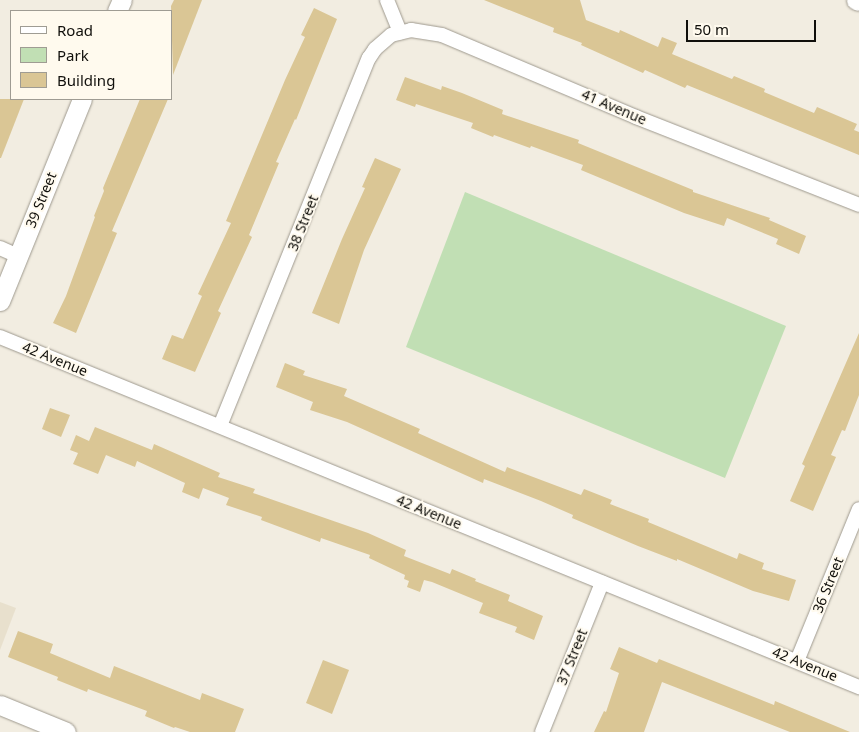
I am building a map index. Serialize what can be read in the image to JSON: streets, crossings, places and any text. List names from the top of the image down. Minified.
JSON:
{"streets":{"street":["41 Avenue","39 Street","38 Street","42 Avenue","36 Street","37 Street"]},"crossings":[["41 Avenue","38 Street"],["38 Street","42 Avenue"],["42 Avenue","36 Street"],["42 Avenue","37 Street"]],"legend":["Road","Park","Building"],"scale_bar":"50 m"}
